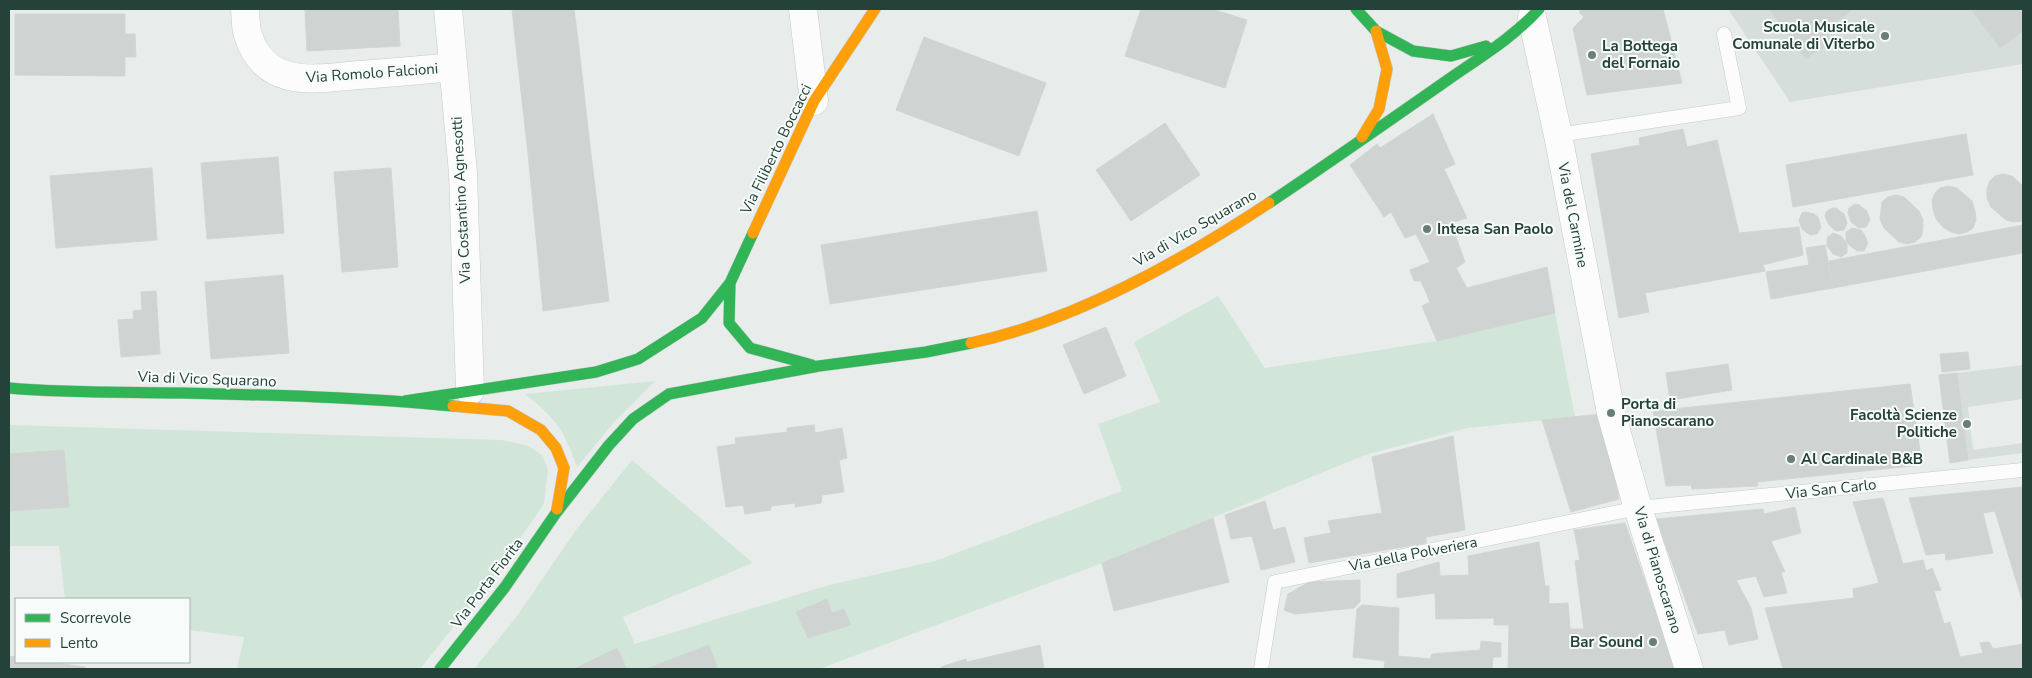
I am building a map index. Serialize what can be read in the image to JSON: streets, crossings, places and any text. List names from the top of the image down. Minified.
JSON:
{"streets":{"main road":["Via Filiberto Boccacci","Via di Vico Squarano","Via Porta Fiorita"],"street":["Via Romolo Falcioni","Via Costantino Agnesotti","Via del Carmine","Via di Pianoscarano"],"lane":["Via San Carlo","Via della Polveriera"]},"crossings":[["Via Romolo Falcioni","Via Costantino Agnesotti"],["Via del Carmine","Via di Vico Squarano"],["Via del Carmine","Via di Pianoscarano"],["Via di Vico Squarano","Via Porta Fiorita"],["Via San Carlo","Via della Polveriera"],["Via San Carlo","Via di Pianoscarano"],["Via della Polveriera","Via di Pianoscarano"]],"places":["Scuola Musicale Comunale di Viterbo","La Bottega del Fornaio","Intesa San Paolo","Porta di Pianoscarano","Facoltà Scienze Politiche","Al Cardinale B&B","Bar Sound"],"legend":["Scorrevole","Lento"]}
